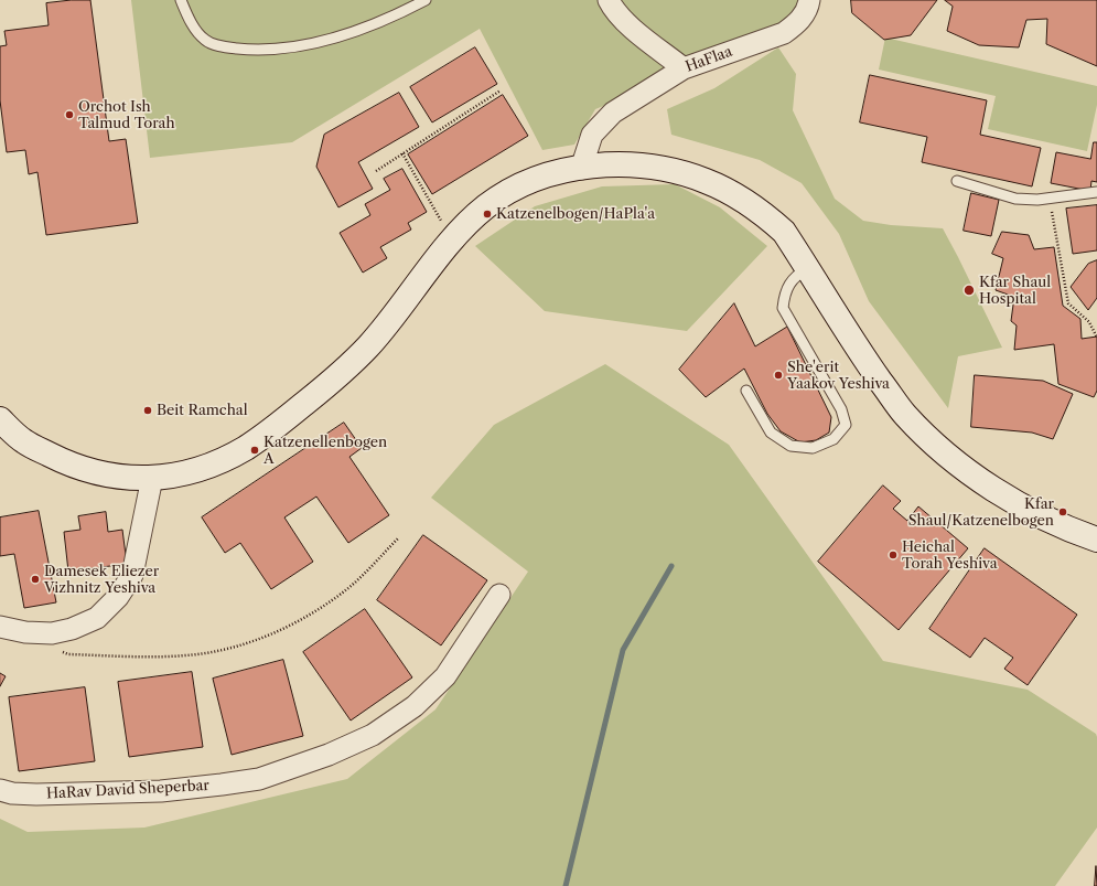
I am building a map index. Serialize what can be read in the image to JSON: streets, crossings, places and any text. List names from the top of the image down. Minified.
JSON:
{"streets":{"street":["HaFlaa","HaRav David Sheperbar"]},"places":["Orchot Ish Talmud Torah","Katzenelbogen/HaPla'a","Kfar Shaul Hospital","She'erit Yaakov Yeshiva","Beit Ramchal","Katzenellenbogen A","Kfar Shaul/Katzenelbogen","Heichal Torah Yeshiva","Damesek Eliezer Vizhnitz Yeshiva"]}
